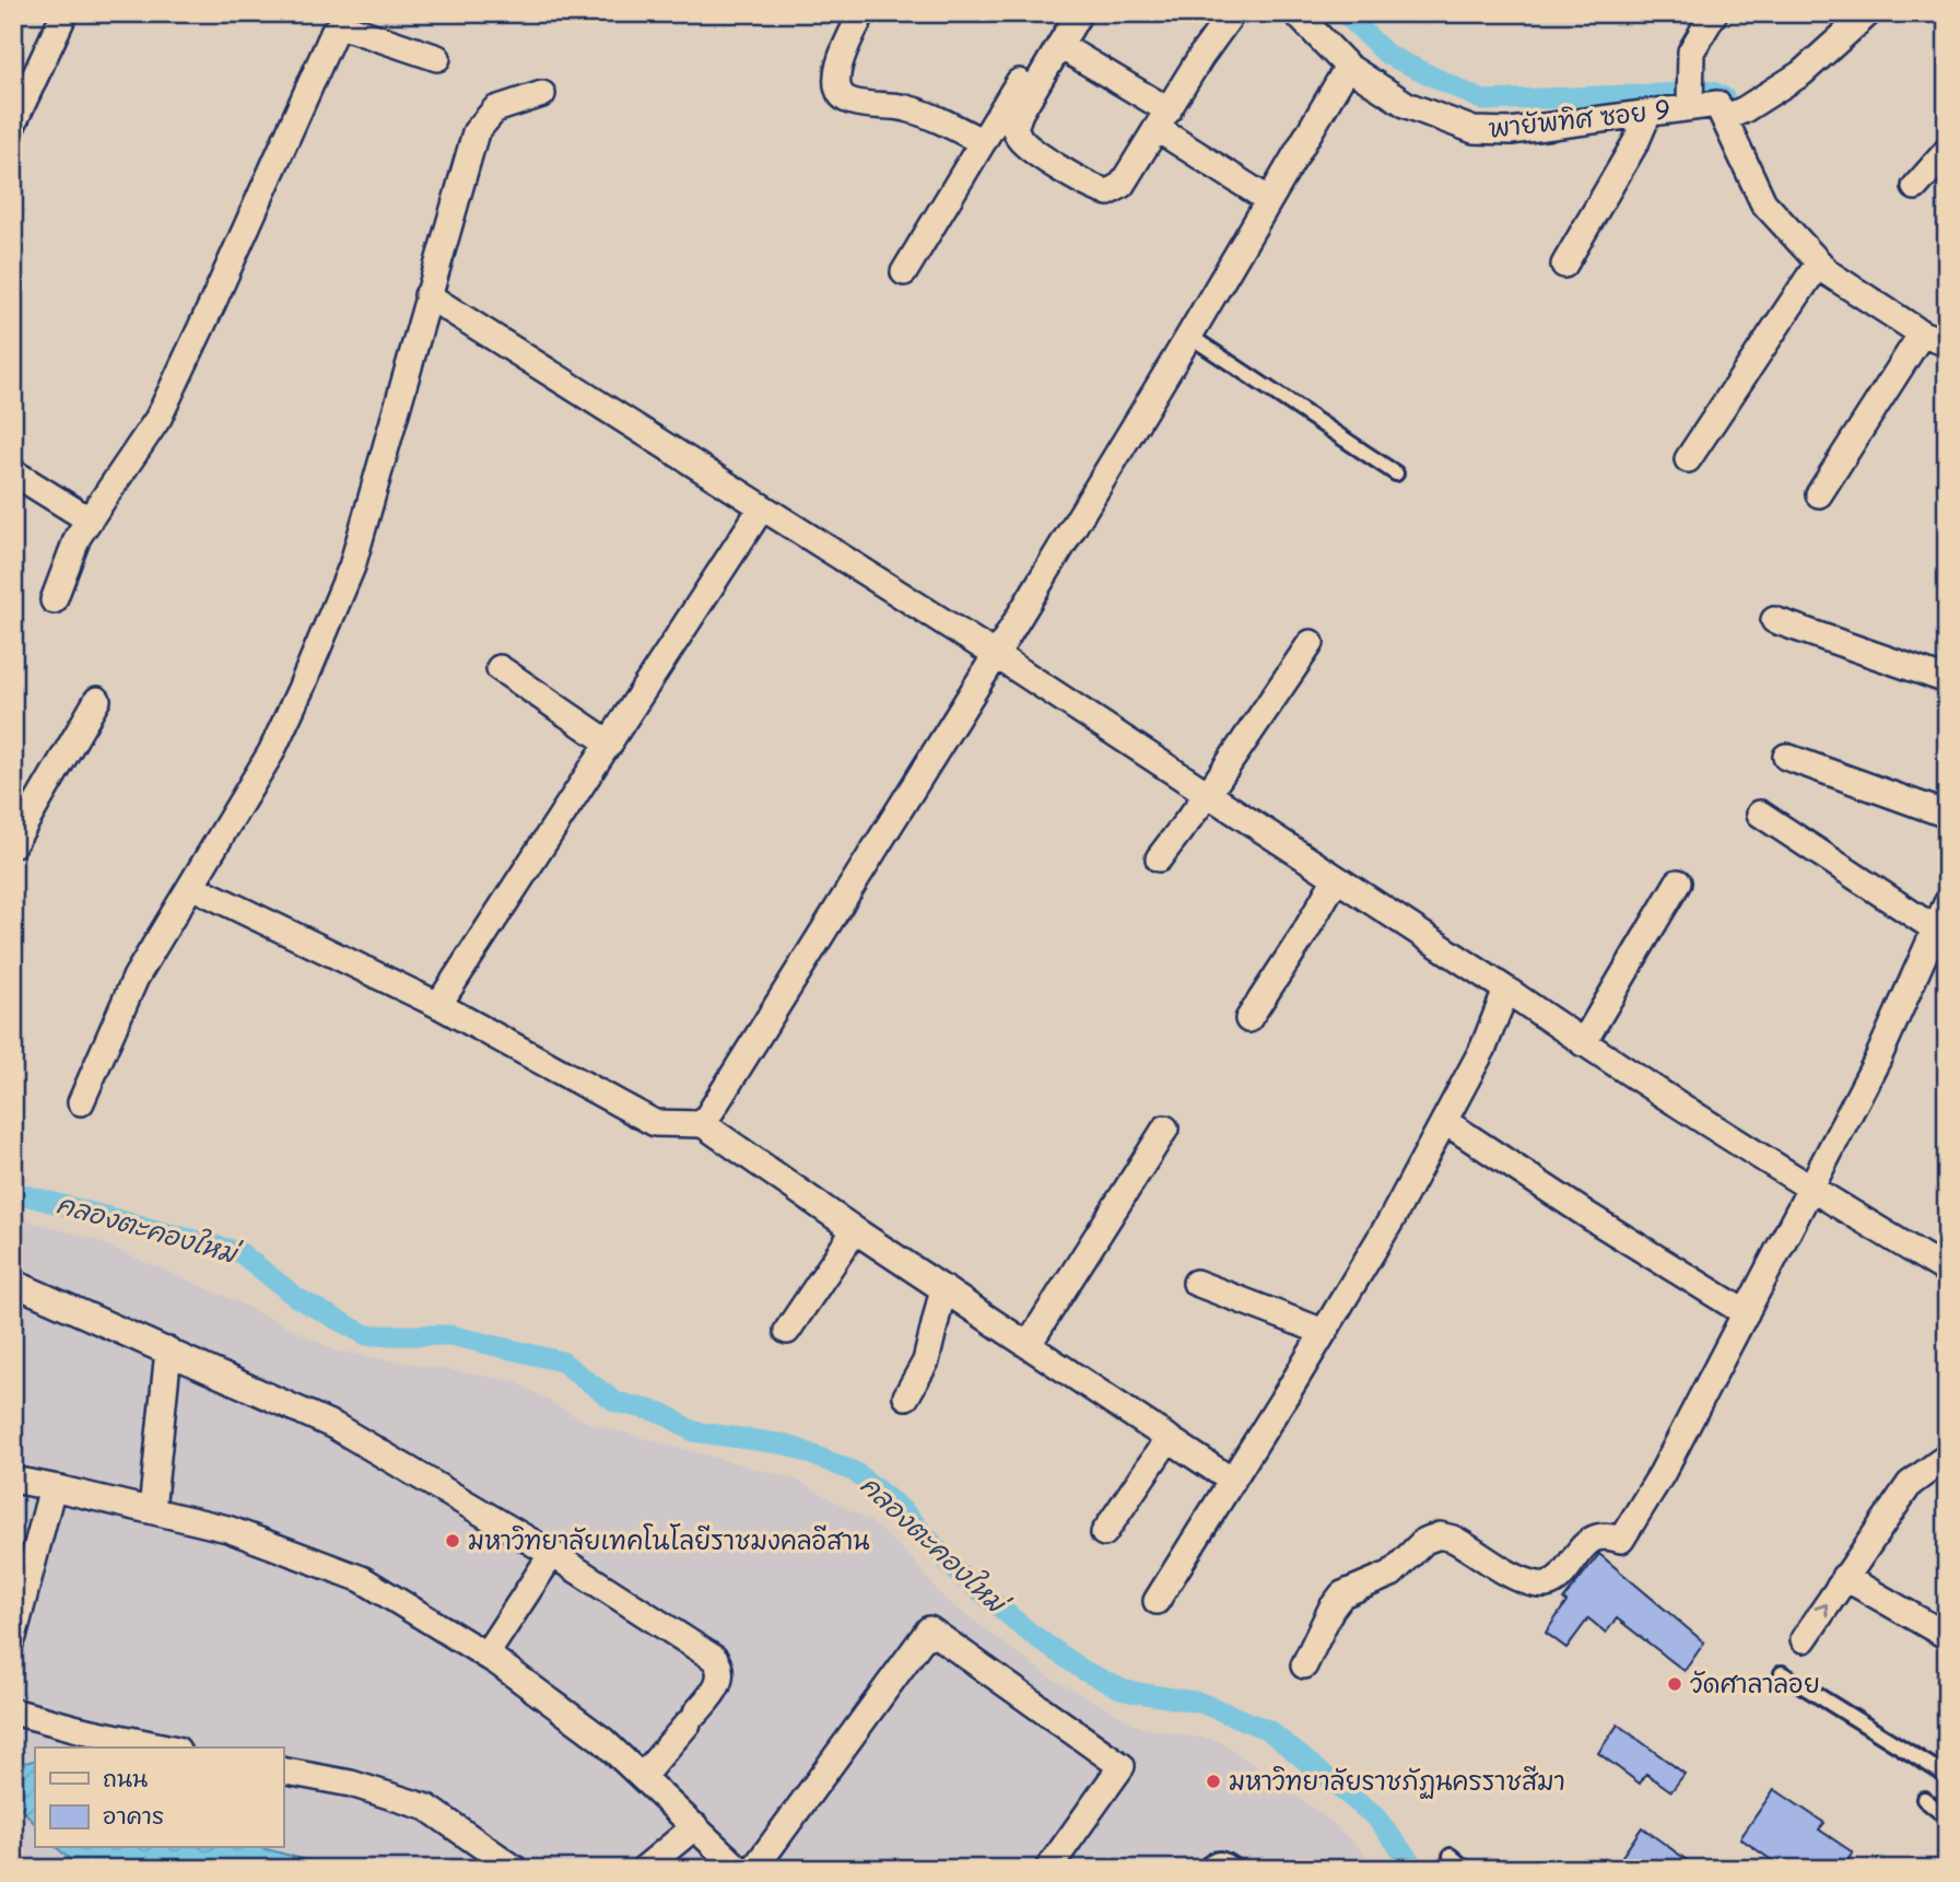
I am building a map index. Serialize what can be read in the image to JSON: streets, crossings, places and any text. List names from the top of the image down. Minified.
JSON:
{"streets":{"street":["พายัพทิศ ซอย 9"]},"water":["คลองตะคองใหม่"],"places":["มหาวิทยาลัยเทคโนโลยีราชมงคลอีสาน","วัดศาลาลอย","มหาวิทยาลัยราชภัฏนครราชสีมา"],"legend":["ถนน","อาคาร"]}
